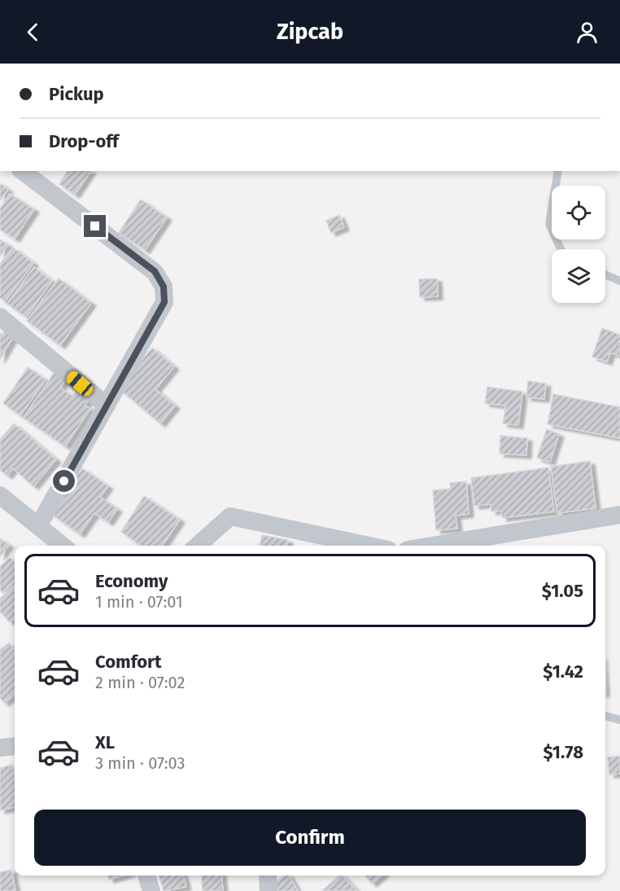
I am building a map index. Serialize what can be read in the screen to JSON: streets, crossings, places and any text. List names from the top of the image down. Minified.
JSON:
{"page":{"header":"Zipcab","banner":["Pickup","Drop-off"],"list":[{"name":"Economy","note":"1 min · 07:01","value":"$1.05"},{"name":"Comfort","note":"2 min · 07:02","value":"$1.42"},{"name":"XL","note":"3 min · 07:03","value":"$1.78"}],"buttons":"Confirm"}}
